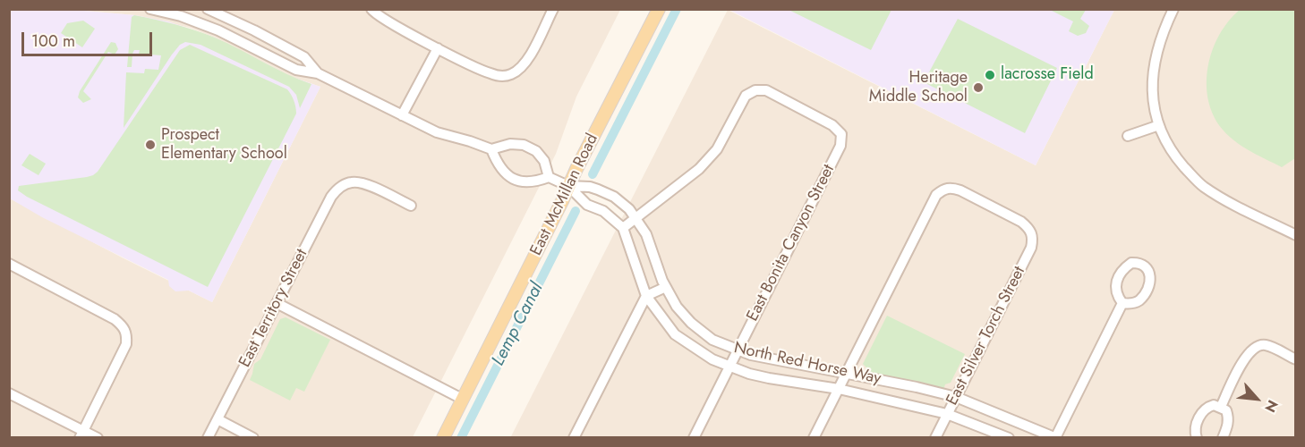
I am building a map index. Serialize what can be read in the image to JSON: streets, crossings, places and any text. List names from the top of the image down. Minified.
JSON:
{"streets":{"main road":["East McMillan Road"],"street":["East Bonita Canyon Street","East Territory Street","East Silver Torch Street","North Red Horse Way"]},"crossings":[["East McMillan Road","North Red Horse Way"],["East Bonita Canyon Street","North Red Horse Way"],["East Silver Torch Street","North Red Horse Way"]],"water":["Lemp Canal"],"places":["lacrosse Field","Heritage Middle School","Prospect Elementary School"],"scale_bar":"100 m","north":"bottom right"}
